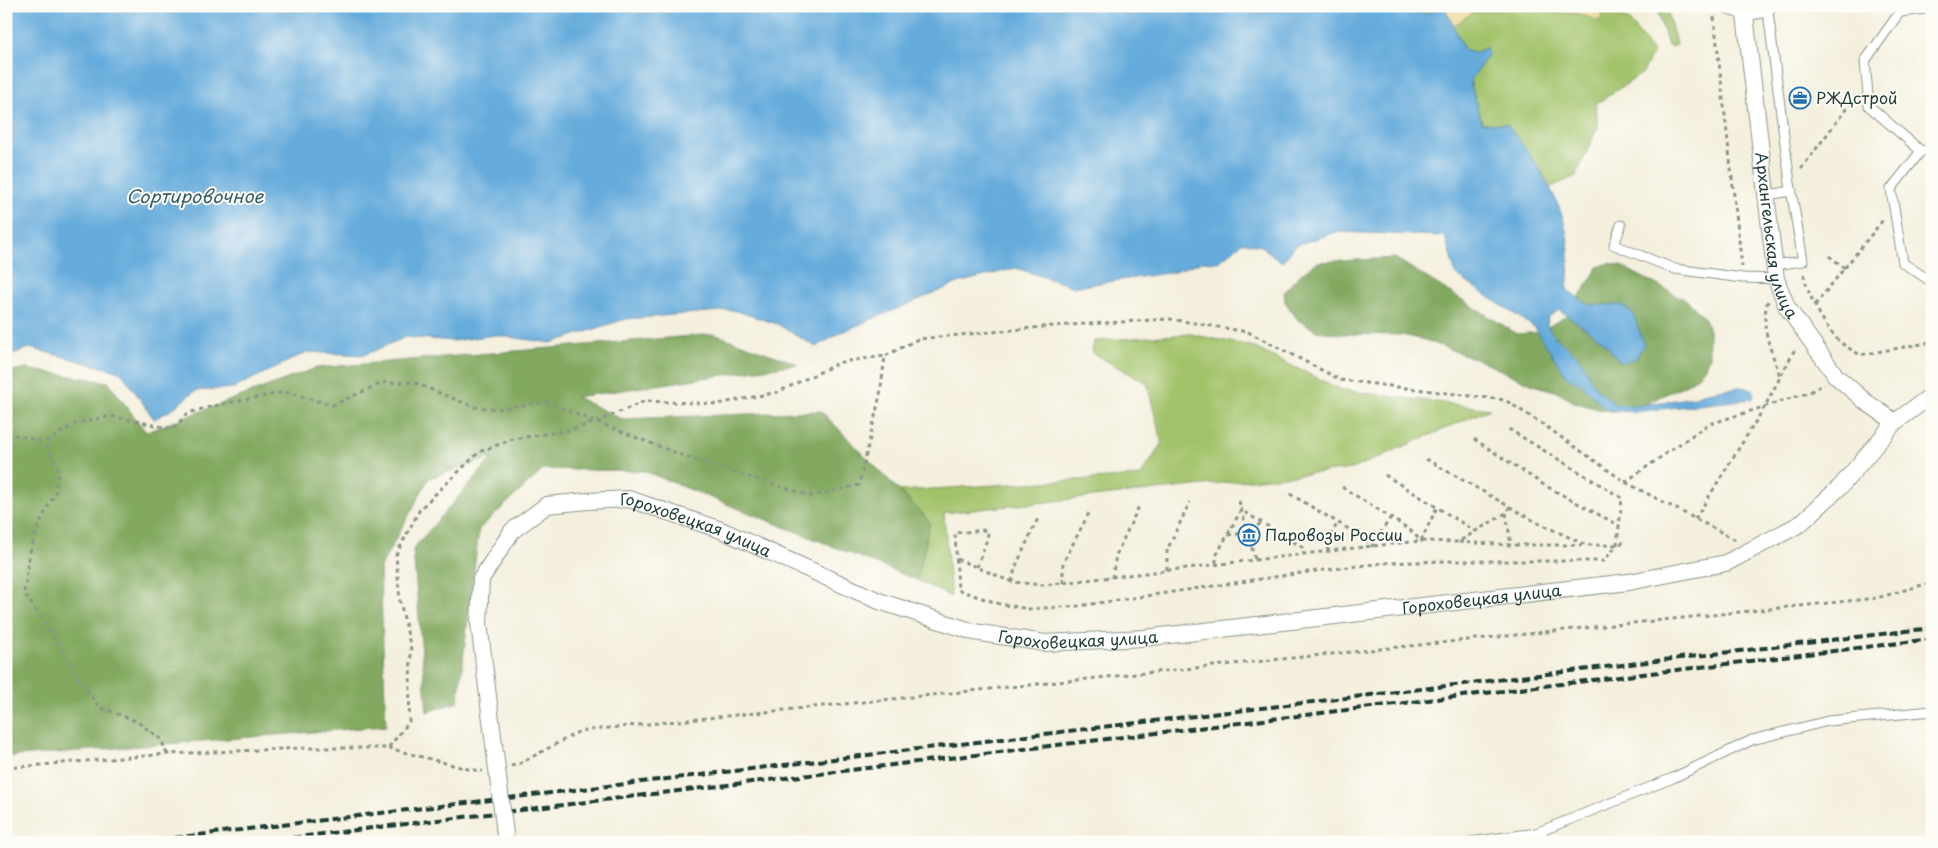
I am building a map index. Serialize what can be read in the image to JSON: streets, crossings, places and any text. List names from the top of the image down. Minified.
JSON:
{"streets":{"street":["Архангельская улица","Гороховецкая улица"]},"crossings":[["Архангельская улица","Гороховецкая улица"]],"water":["Сортировочное"],"places":{"office":["РЖДстрой"],"museum":["Паровозы России"]}}
